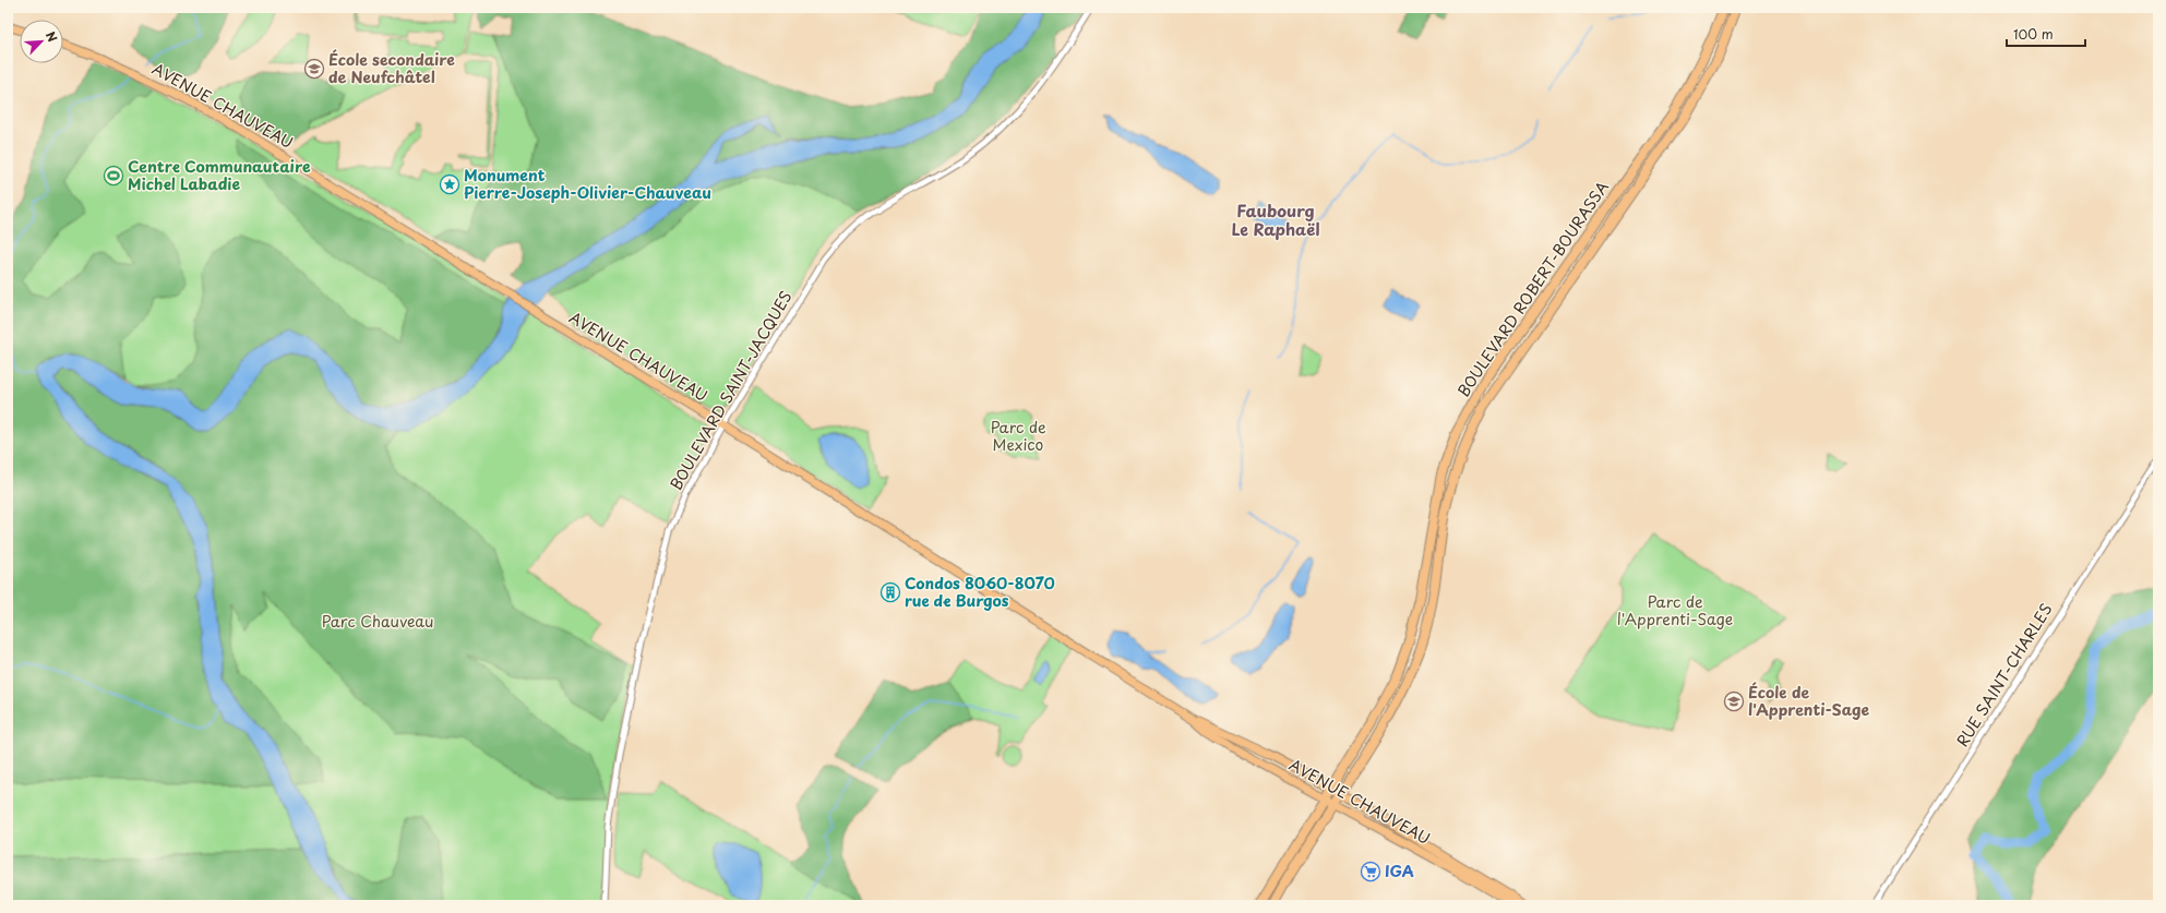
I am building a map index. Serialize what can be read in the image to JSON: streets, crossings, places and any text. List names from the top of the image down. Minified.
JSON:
{"streets":{"highway":["BOULEVARD ROBERT-BOURASSA"],"main road":["AVENUE CHAUVEAU"],"street":["BOULEVARD SAINT-JACQUES","RUE SAINT-CHARLES"]},"crossings":[["AVENUE CHAUVEAU","BOULEVARD ROBERT-BOURASSA"],["AVENUE CHAUVEAU","BOULEVARD SAINT-JACQUES"]],"districts":["Faubourg Le Raphaël"],"parks":["Parc de Mexico","Parc de l'Apprenti-Sage","Parc Chauveau"],"places":{"school or university":["École secondaire de Neufchâtel","École de l'Apprenti-Sage"],"sports":["Centre Communautaire Michel Labadie"],"place":["Monument Pierre-Joseph-Olivier-Chauveau"],"building":["Condos 8060-8070 rue de Burgos"],"supermarket":["IGA"]},"scale_bar":"100 m","north":"top right"}
